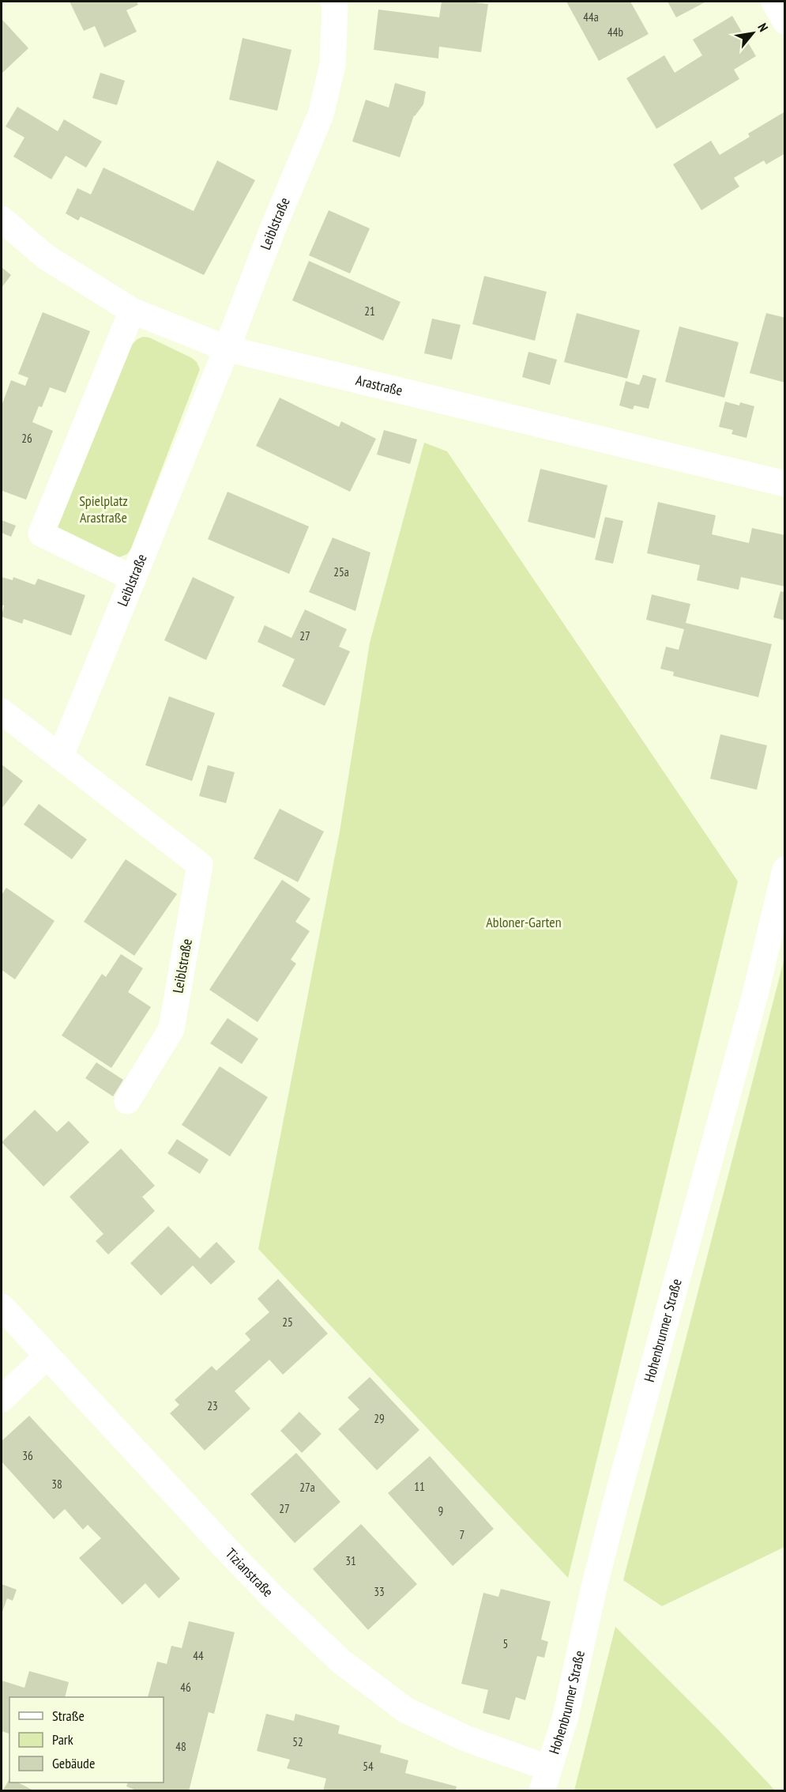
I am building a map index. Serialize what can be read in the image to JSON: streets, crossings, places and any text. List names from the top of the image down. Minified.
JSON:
{"streets":{"street":["Leiblstraße","Arastraße","Hohenbrunner Straße","Tizianstraße"]},"crossings":[["Leiblstraße","Arastraße"],["Hohenbrunner Straße","Tizianstraße"]],"parks":["Spielplatz Arastraße","Abloner-Garten"],"house_numbers":["44a","44b","21","26","25a","27","25","23","29","36","38","11","27a","27","9","7","31","33","5","44","46","52","48","54"],"legend":["Straße","Park","Gebäude"],"north":"top right"}
